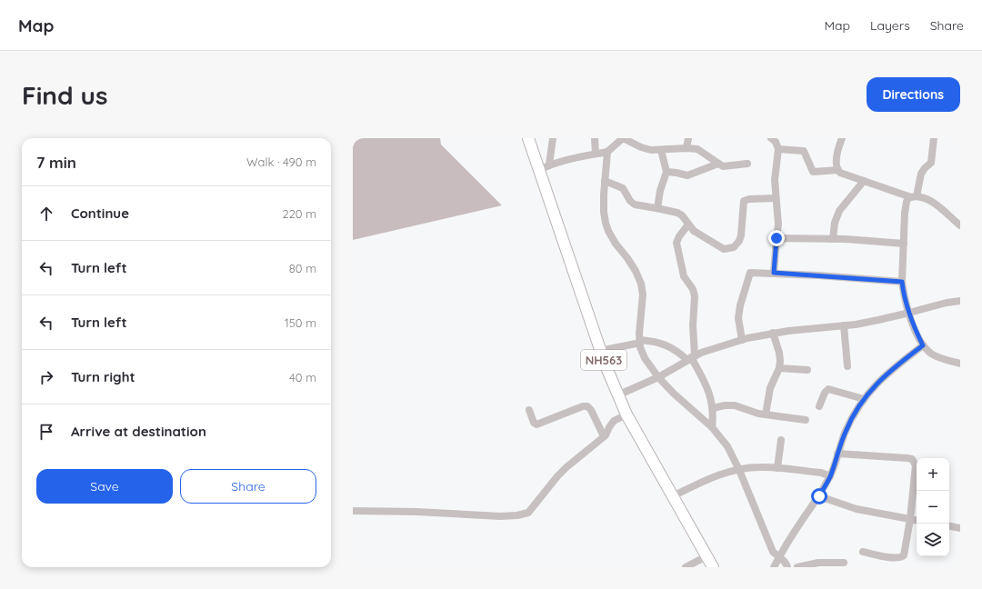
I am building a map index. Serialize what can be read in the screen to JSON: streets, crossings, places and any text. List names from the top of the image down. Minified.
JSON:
{"streets":{"highway":["NH563"]},"page":{"header":"Map","nav":["Map","Layers","Share"],"buttons":["Directions",["Save","Share"]],"title":"Find us","heading":["7 min","Walk · 490 m"],"list":[["Continue","220 m"],["Turn left","80 m"],["Turn left","150 m"],["Turn right","40 m"],"Arrive at destination"],"map_buttons":["+","−"]}}
